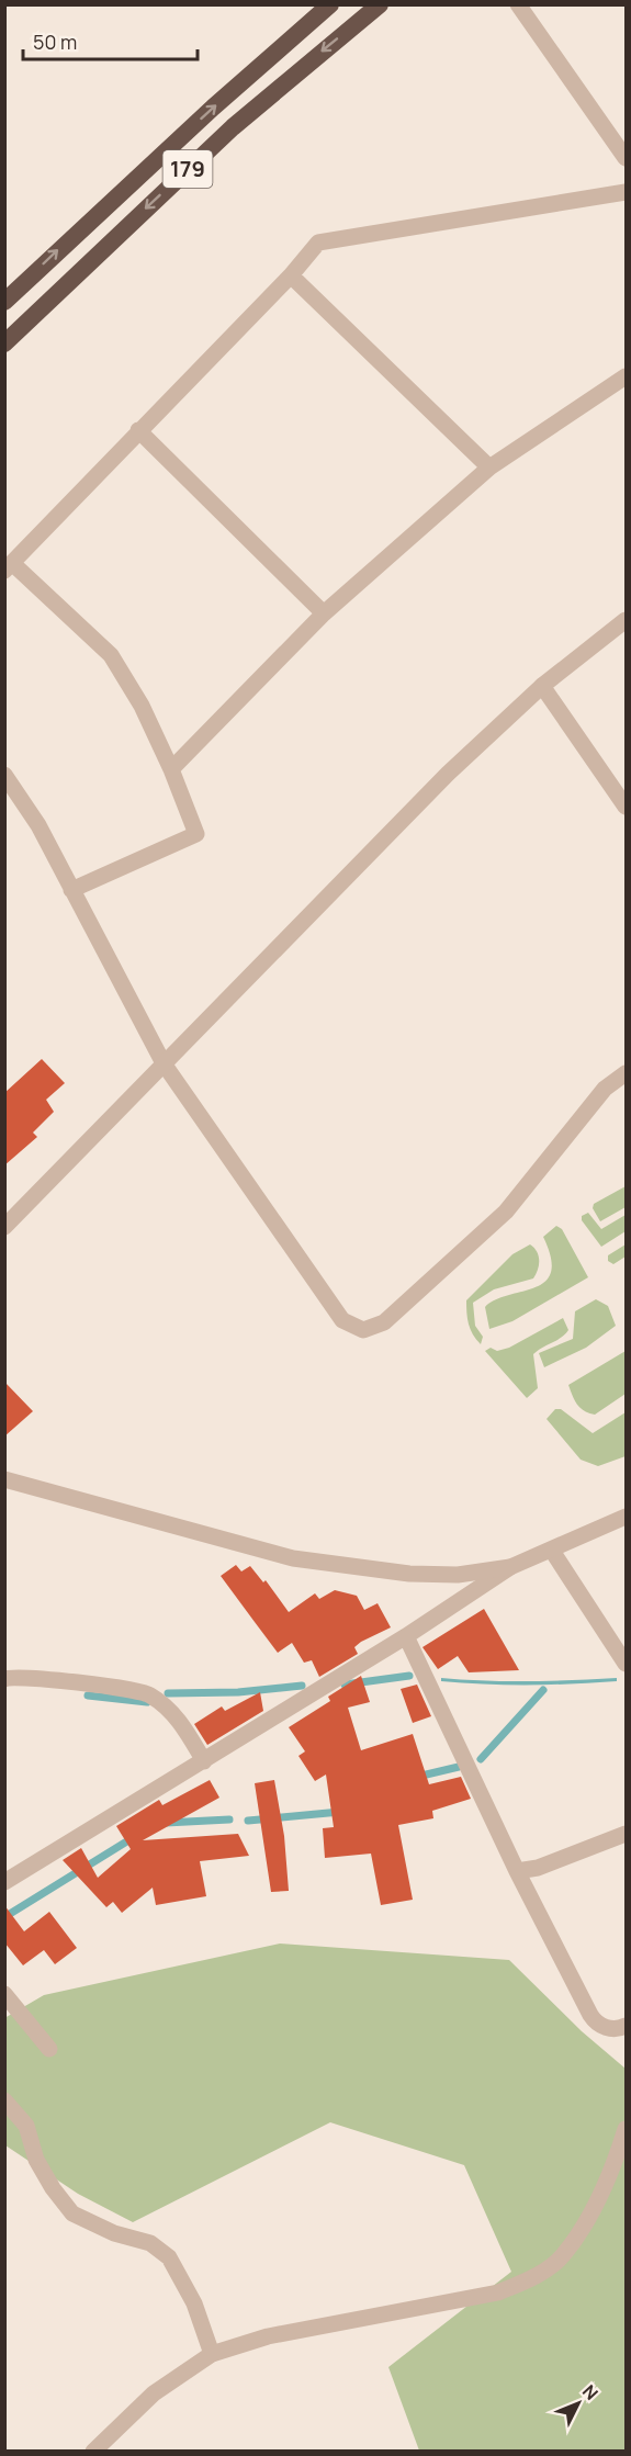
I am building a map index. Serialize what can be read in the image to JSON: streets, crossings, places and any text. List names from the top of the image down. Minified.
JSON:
{"streets":{"highway":["179"]},"scale_bar":"50 m","north":"top right"}
